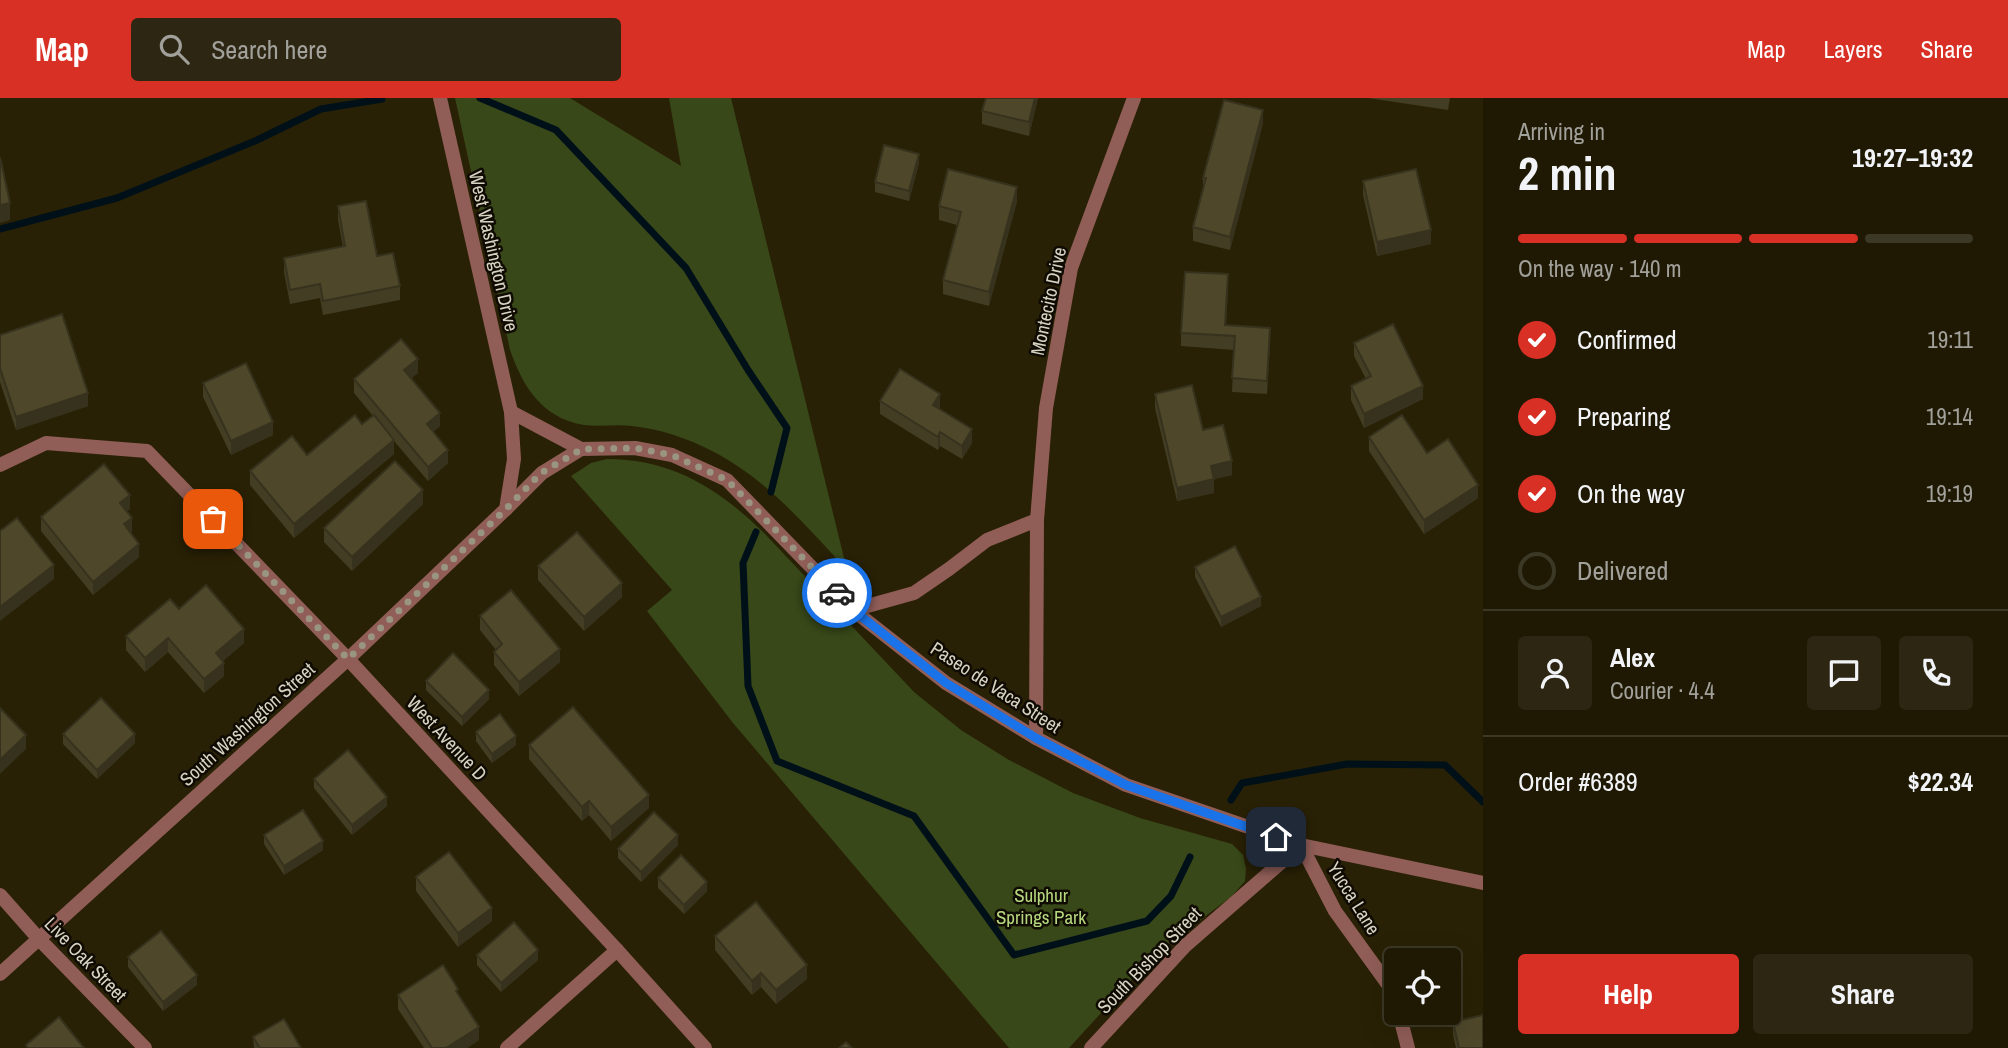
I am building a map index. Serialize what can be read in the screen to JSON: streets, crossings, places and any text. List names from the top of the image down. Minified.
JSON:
{"streets":{"street":["West Washington Drive","Montecito Drive","Paseo de Vaca Street","South Washington Street","West Avenue D","Yucca Lane","Live Oak Street","South Bishop Street"]},"crossings":[["West Washington Drive","Paseo de Vaca Street"],["Montecito Drive","Paseo de Vaca Street"],["Paseo de Vaca Street","South Washington Street"],["Paseo de Vaca Street","Yucca Lane"],["Paseo de Vaca Street","South Bishop Street"],["South Washington Street","West Avenue D"],["South Washington Street","Live Oak Street"],["Yucca Lane","South Bishop Street"]],"parks":["Sulphur Springs Park"],"page":{"header":"Map","search":"Search here","nav":["Map","Layers","Share"],"heading":["2 min","Arriving in","19:27–19:32"],"panel":["Alex","Courier · 4.4","Order #6389","$22.34"],"bar":"On the way · 140 m","list":[["Confirmed","19:11"],["Preparing","19:14"],["On the way","19:19"],"Delivered"],"buttons":["Help","Share"]}}
